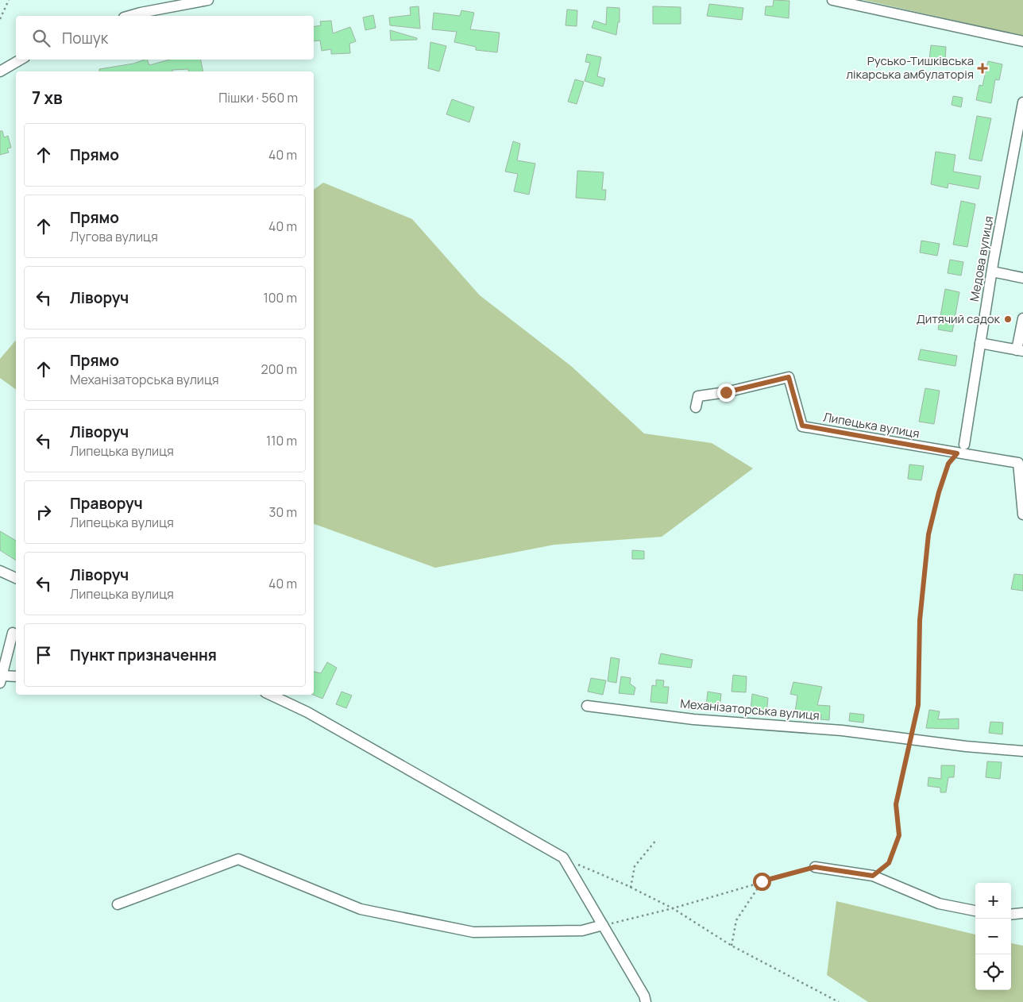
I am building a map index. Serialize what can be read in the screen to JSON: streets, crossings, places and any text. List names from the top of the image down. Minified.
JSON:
{"streets":{"street":["Медова вулиця","Липецька вулиця","Механізаторська вулиця"]},"places":{"health":["Русько-Тишківська лікарська амбулаторія"],"other":["Дитячий садок"]},"page":{"search":"Пошук","heading":["7 хв","Пішки · 560 m"],"list":[["Прямо","40 m"],["Прямо","Лугова вулиця","40 m"],["Ліворуч","100 m"],["Прямо","Механізаторська вулиця","200 m"],["Ліворуч","Липецька вулиця","110 m"],["Праворуч","Липецька вулиця","30 m"],["Ліворуч","Липецька вулиця","40 m"],"Пункт призначення"],"map_buttons":["+","−"]}}
